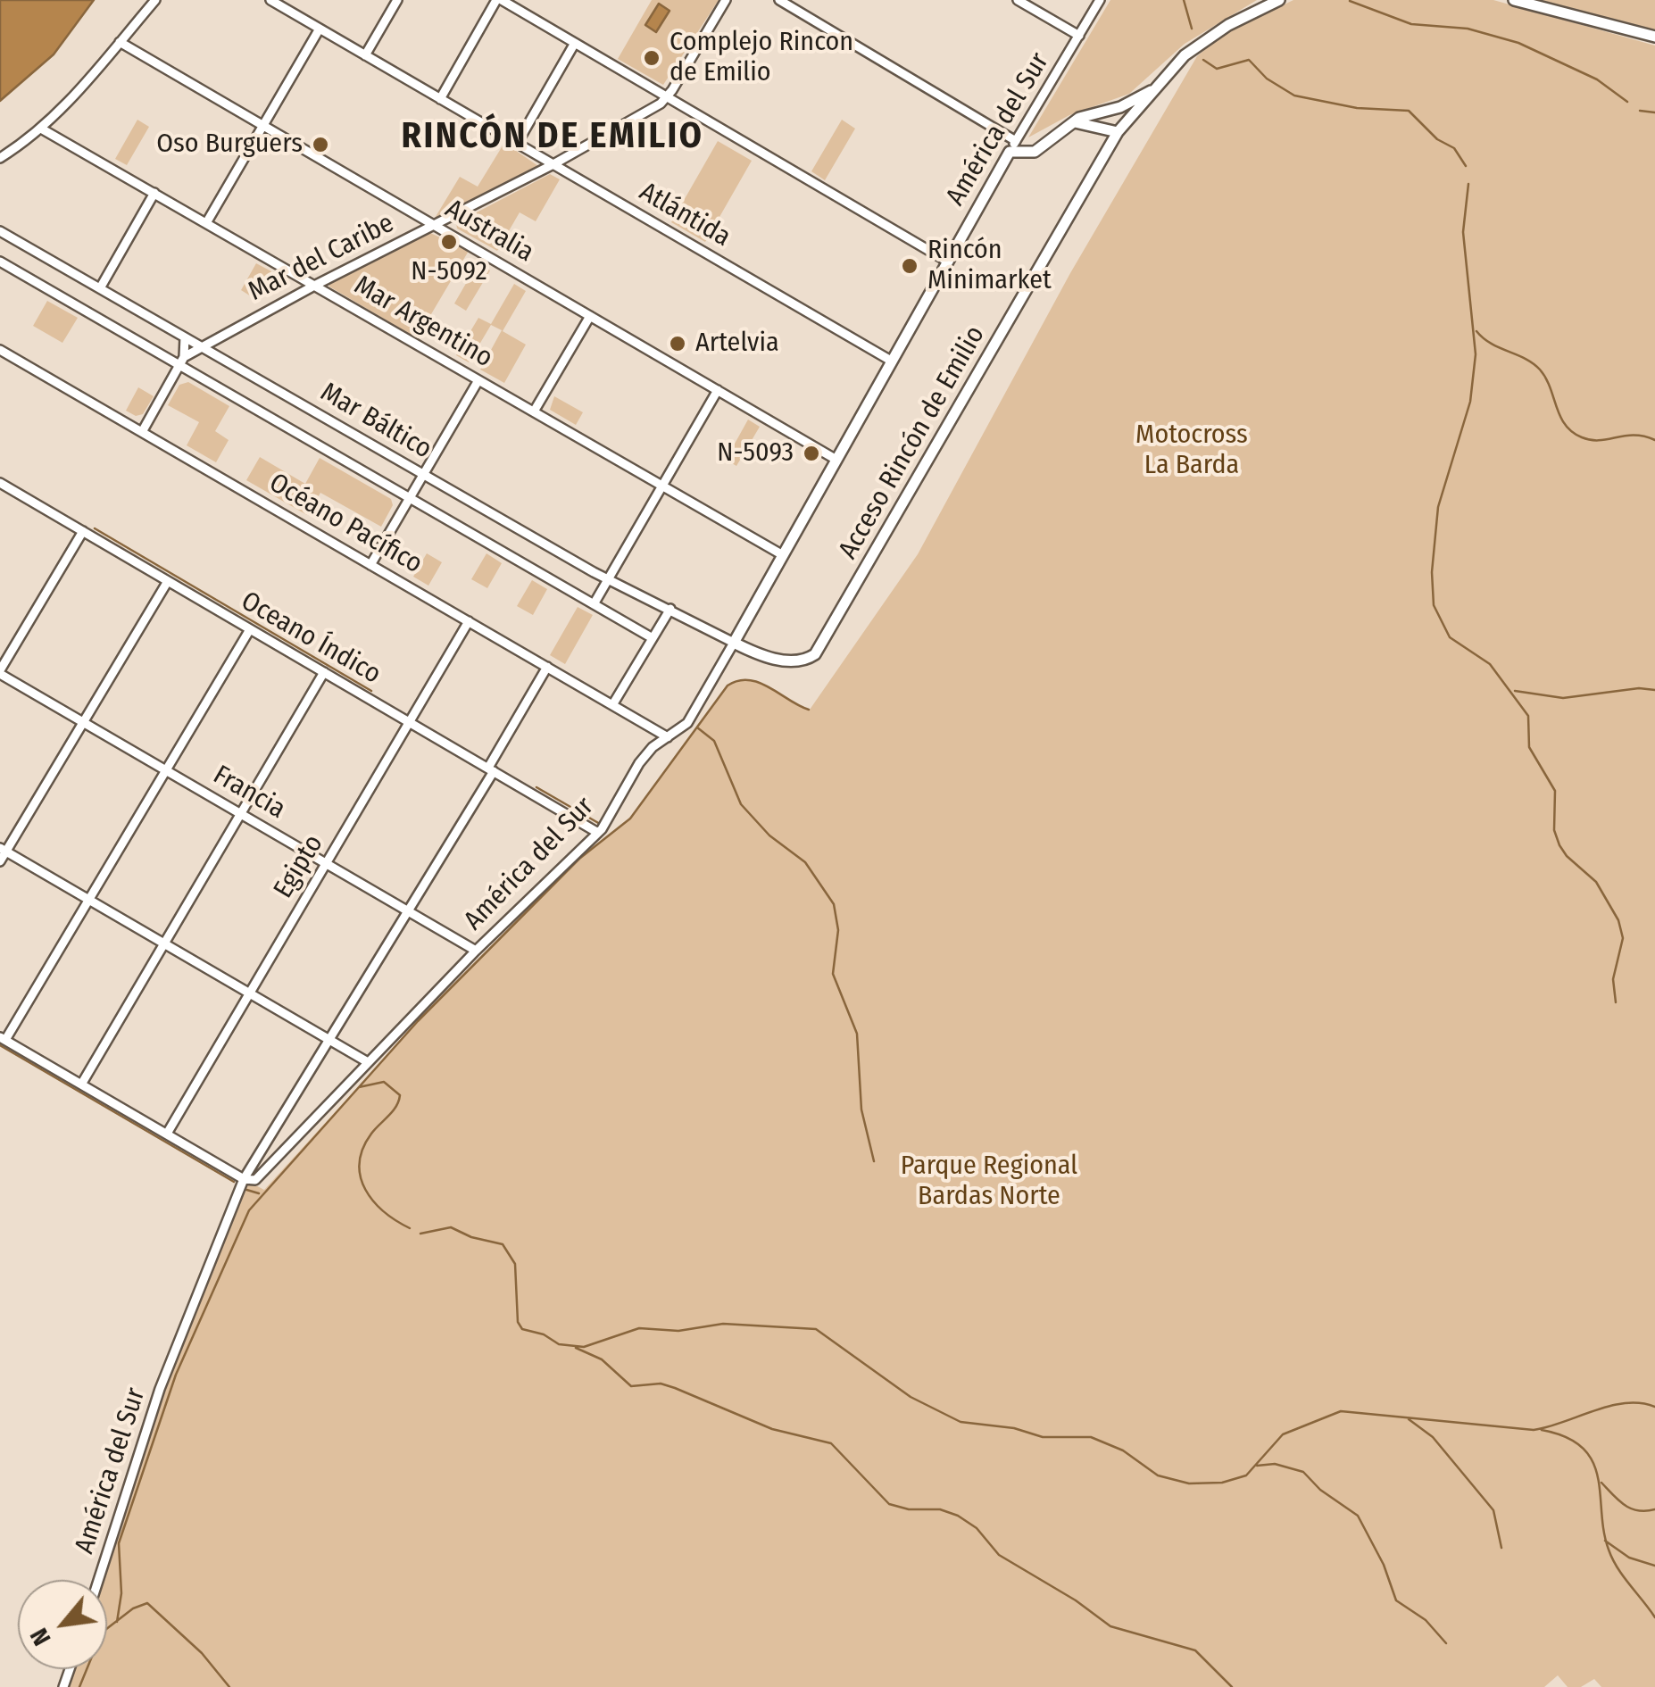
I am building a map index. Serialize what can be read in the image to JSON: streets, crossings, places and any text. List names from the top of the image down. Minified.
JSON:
{"streets":{"street":["América del Sur","Atlántida","Australia","Mar del Caribe","Mar Argentino","Mar Báltico","Acceso Rincón de Emilio","Océano Pacífico","Oceano Índico","Francia","Egipto"]},"crossings":[["América del Sur","Atlántida"],["América del Sur","Australia"],["América del Sur","Mar Argentino"],["América del Sur","Mar Báltico"],["América del Sur","Acceso Rincón de Emilio"],["América del Sur","Océano Pacífico"],["América del Sur","Oceano Índico"],["América del Sur","Francia"],["Atlántida","Mar del Caribe"],["Australia","Mar del Caribe"],["Mar del Caribe","Mar Argentino"],["Mar del Caribe","Mar Báltico"],["Mar del Caribe","Océano Pacífico"],["Mar Báltico","Acceso Rincón de Emilio"],["Océano Pacífico","Egipto"],["Oceano Índico","Egipto"],["Francia","Egipto"]],"districts":["RINCÓN DE EMILIO"],"parks":["Motocross La Barda","Parque Regional Bardas Norte"],"places":["Complejo Rincon de Emilio","Oso Burguers","N-5092","Rincón Minimarket","Artelvia","N-5093"],"north":"bottom left"}
